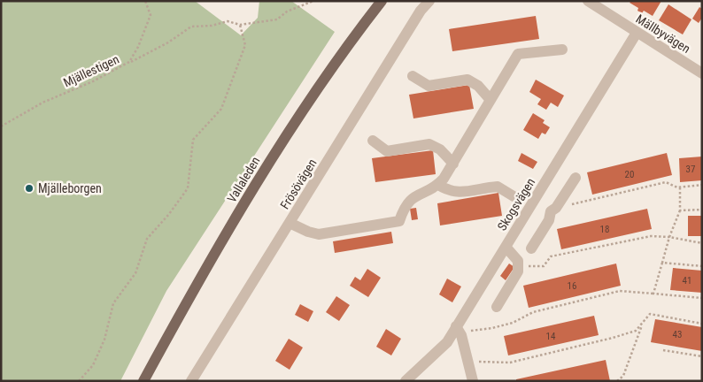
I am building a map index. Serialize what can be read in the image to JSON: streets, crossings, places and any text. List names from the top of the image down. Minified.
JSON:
{"streets":{"main road":["Vallaleden"],"street":["Mällbyvägen","Frösövägen","Skogsvägen"],"path":["Mjällestigen"]},"crossings":[["Mällbyvägen","Skogsvägen"]],"places":["Mjälleborgen"],"house_numbers":["37","20","18","41","16","43","14"]}
